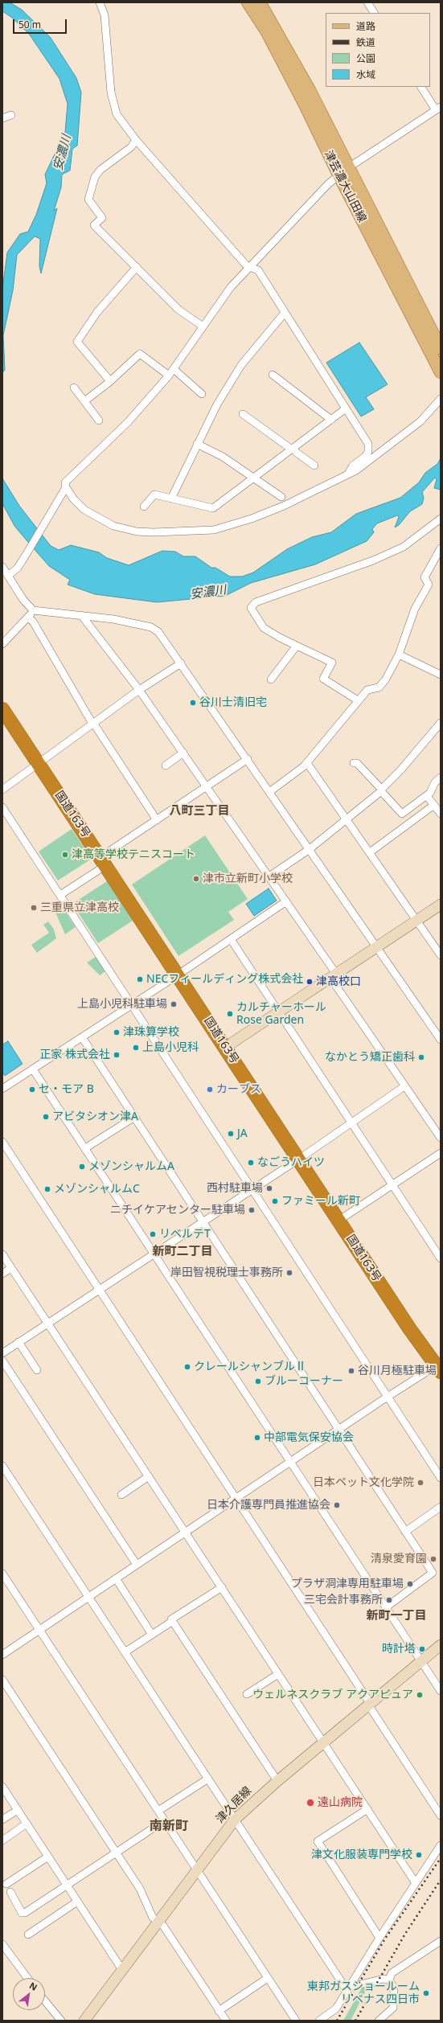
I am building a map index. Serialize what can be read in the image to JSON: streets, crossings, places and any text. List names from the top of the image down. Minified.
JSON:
{"streets":{"highway":["国道163号"],"main road":["津芸濃大山田線","津久居線"]},"districts":["八町三丁目","新町二丁目","新町一丁目","南新町"],"water":["安濃川"],"places":["谷川士清旧宅","津高等学校テニスコート","津市立新町小学校","三重県立津高校","NECフィールディング株式会社","津高校口","上島小児科駐車場","カルチャーホール Rose Garden","津珠算学校","上島小児科","正家 株式会社","なかとう矯正歯科","セ・モア B","カーブス","アビタシオン津A","JA","なごうハイツ","メゾンシャルムA","西村駐車場","メゾンシャルムC","ファミール新町","ニチイケアセンター駐車場","リベルテT","岸田智視税理士事務所","クレールシャンブルⅡ","谷川月極駐車場","ブルーコーナー","中部電気保安協会","日本ペット文化学院","日本介護専門員推進協会","清泉愛育園","プラザ洞津専用駐車場","三宅会計事務所","時計塔","ウェルネスクラブ アクアピュア","遠山病院","津文化服装専門学校","東邦ガスショールーム リベナス四日市"],"legend":["道路","鉄道","公園","水域"],"scale_bar":"50 m","north":"top right"}
